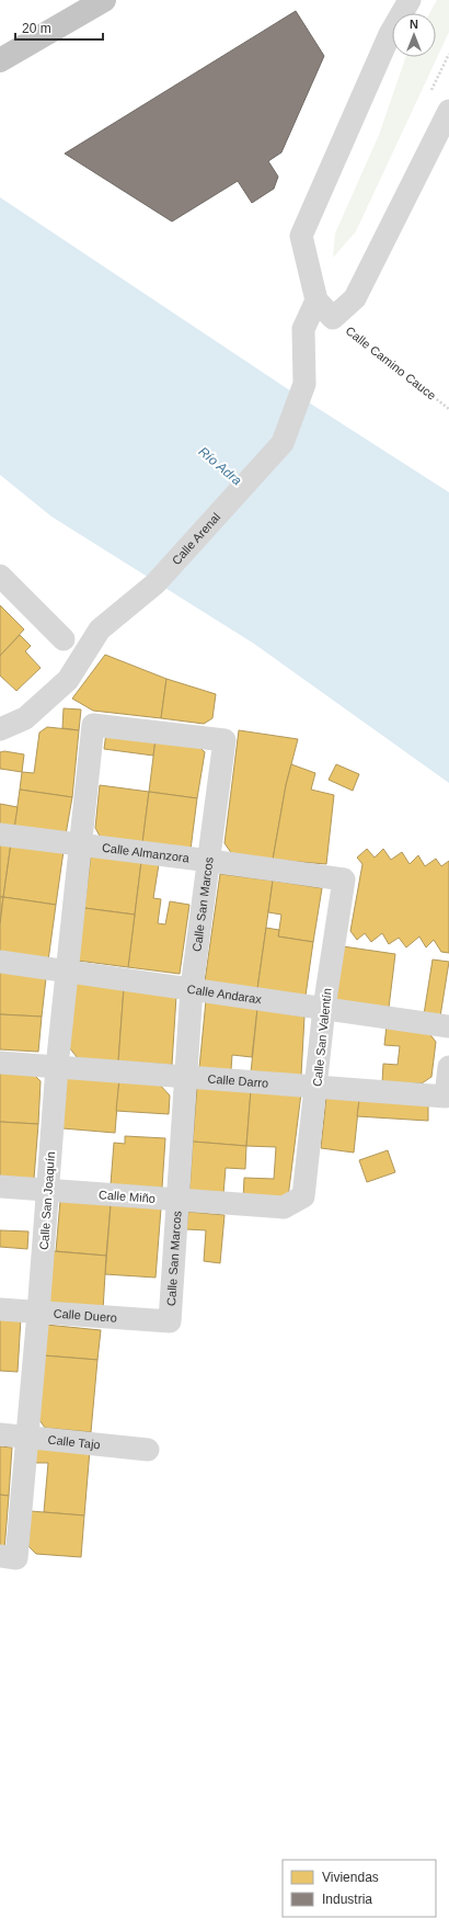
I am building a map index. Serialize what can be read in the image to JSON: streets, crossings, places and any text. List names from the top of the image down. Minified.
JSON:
{"streets":{"street":["Calle Arenal","Calle Almanzora","Calle San Marcos","Calle Andarax","Calle San Valentín","Calle Darro","Calle Miño","Calle San Joaquín","Calle Duero","Calle Tajo"],"path":["Calle Camino Cauce"]},"crossings":[["Calle Almanzora","Calle San Marcos"],["Calle Almanzora","Calle San Valentín"],["Calle Almanzora","Calle San Joaquín"],["Calle San Marcos","Calle Andarax"],["Calle San Marcos","Calle Darro"],["Calle San Marcos","Calle Miño"],["Calle San Marcos","Calle San Joaquín"],["Calle San Marcos","Calle Duero"],["Calle Andarax","Calle San Valentín"],["Calle Andarax","Calle San Joaquín"],["Calle San Valentín","Calle Darro"],["Calle San Valentín","Calle Miño"],["Calle Darro","Calle San Joaquín"],["Calle Miño","Calle San Joaquín"],["Calle San Joaquín","Calle Duero"],["Calle San Joaquín","Calle Tajo"]],"water":["Río Adra"],"legend":["Viviendas","Industria"],"scale_bar":"20 m","north":"top"}
